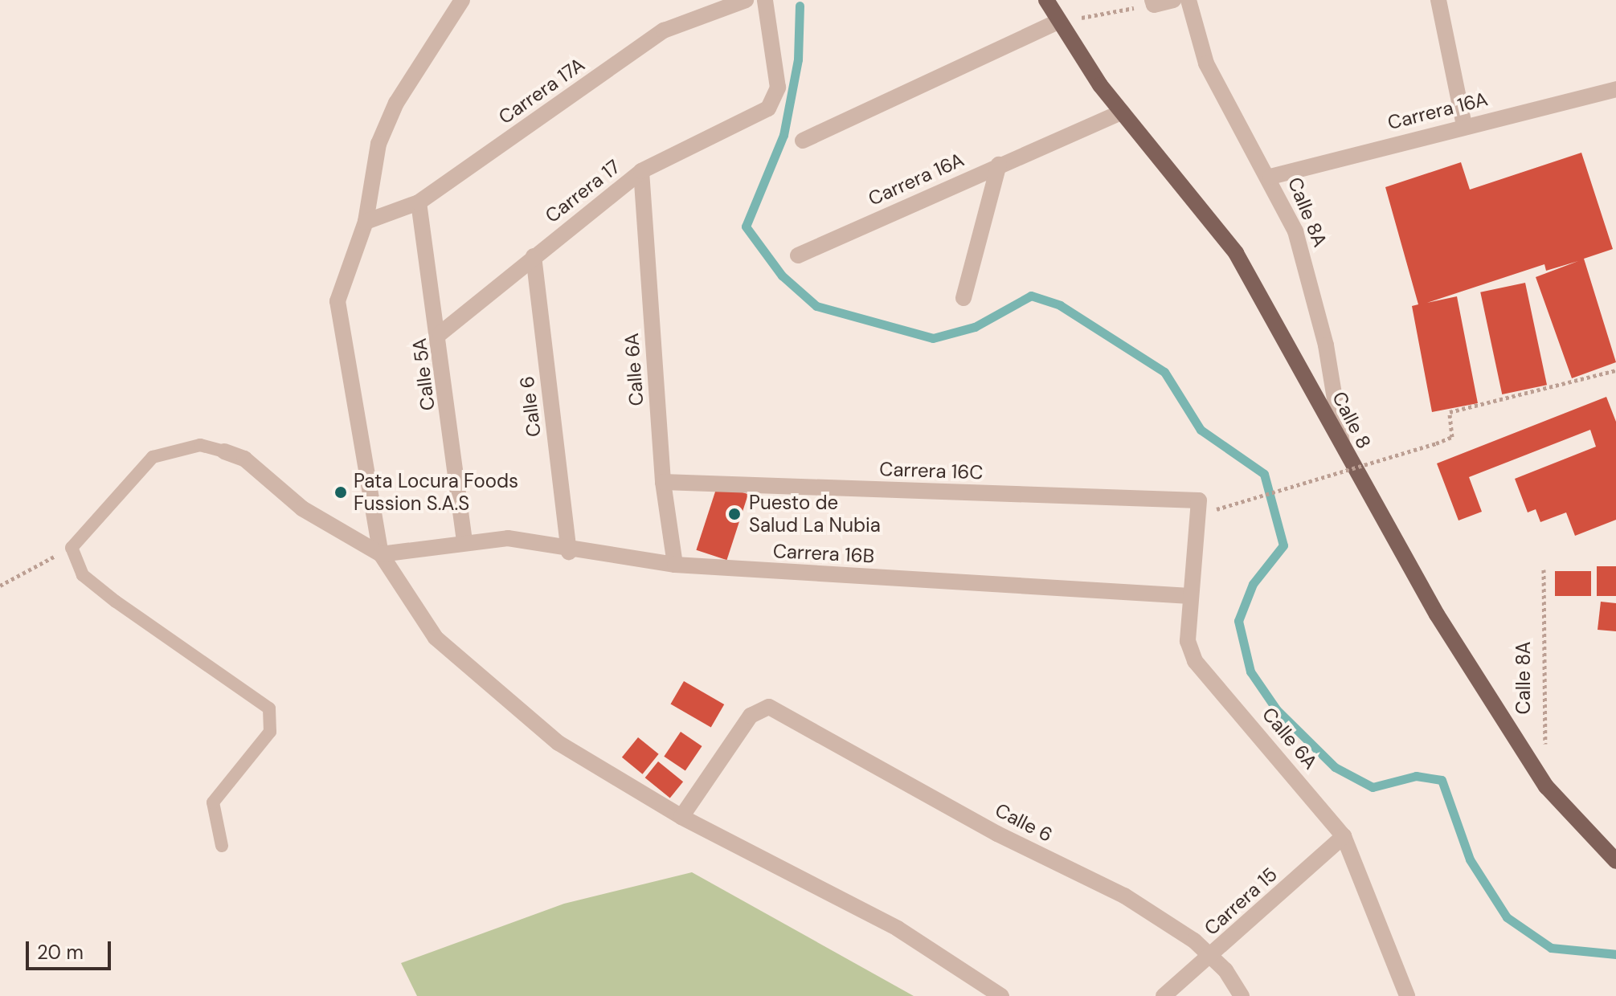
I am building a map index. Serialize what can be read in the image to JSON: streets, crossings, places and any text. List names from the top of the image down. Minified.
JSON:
{"streets":{"main road":["Calle 8"],"street":["Carrera 17A","Carrera 16A","Carrera 17","Calle 8A","Calle 6A","Calle 5A","Calle 6","Carrera 16C","Carrera 16B","Carrera 15"]},"crossings":[["Carrera 17A","Calle 5A"],["Carrera 16A","Calle 8A"],["Carrera 16A","Calle 8"],["Carrera 17","Calle 6A"],["Carrera 17","Calle 5A"],["Carrera 17","Calle 6"],["Calle 8A","Calle 8"],["Calle 6A","Carrera 16C"],["Calle 6A","Carrera 16B"],["Calle 6A","Carrera 15"],["Calle 5A","Carrera 16B"],["Calle 6","Carrera 16B"],["Calle 6","Carrera 15"]],"places":["Pata Locura Foods Fussion S.A.S","Puesto de Salud La Nubia"],"scale_bar":"20 m"}
